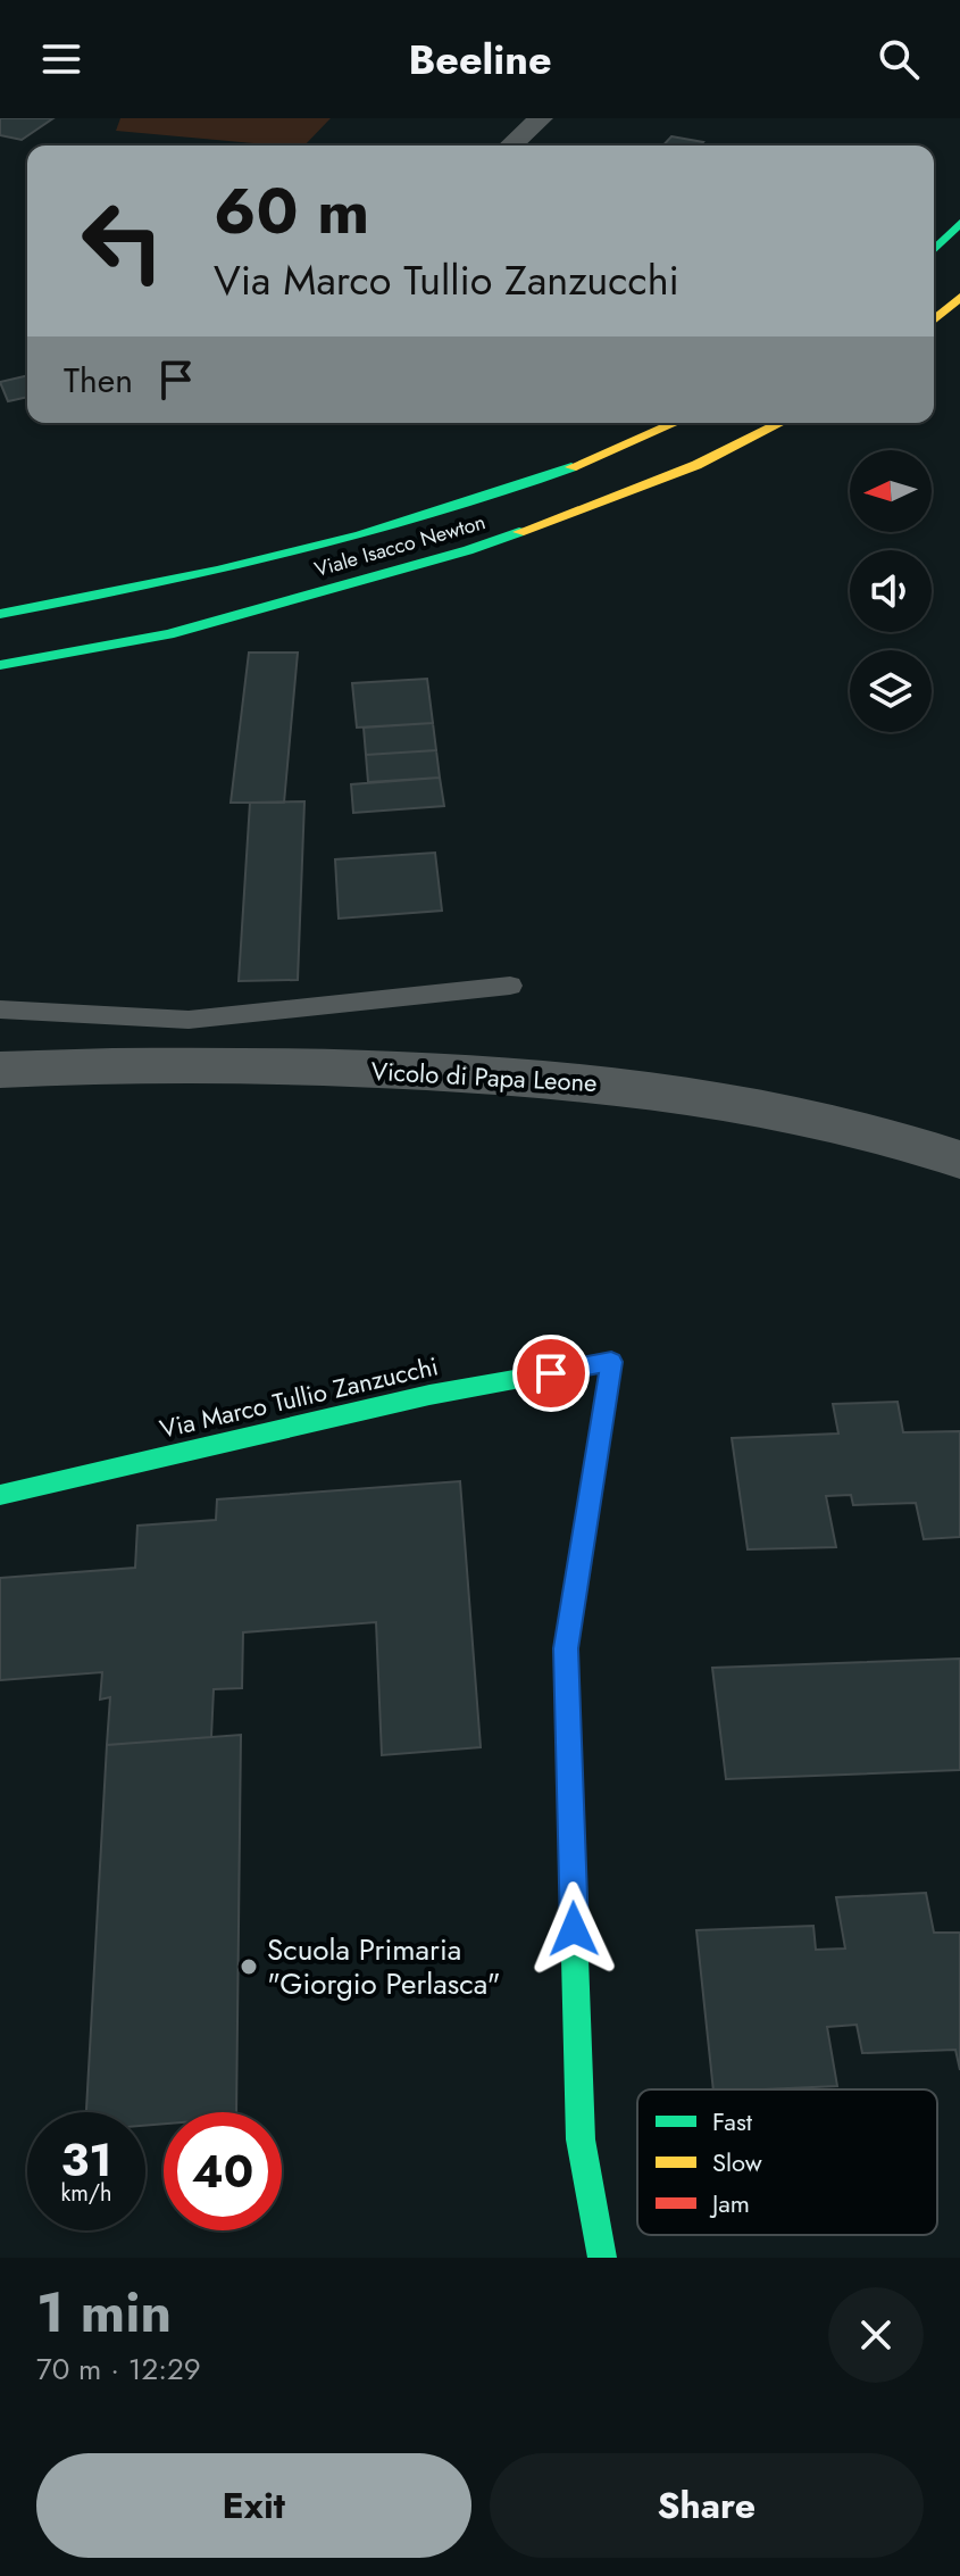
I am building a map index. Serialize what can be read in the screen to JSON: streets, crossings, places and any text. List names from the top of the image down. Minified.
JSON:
{"streets":{"main road":["Viale Isacco Newton","Via Marco Tullio Zanzucchi"],"street":["Vicolo di Papa Leone"]},"places":["Scuola Primaria \"Giorgio Perlasca\""],"legend":["Fast","Slow","Jam"],"north":"left","page":{"header":"Beeline","turn":["60 m","Via Marco Tullio Zanzucchi"],"then":"Then","speed":"31 km/h","limit":"40","heading":["1 min","70 m · 12:29"],"buttons":["Exit","Share"]}}
